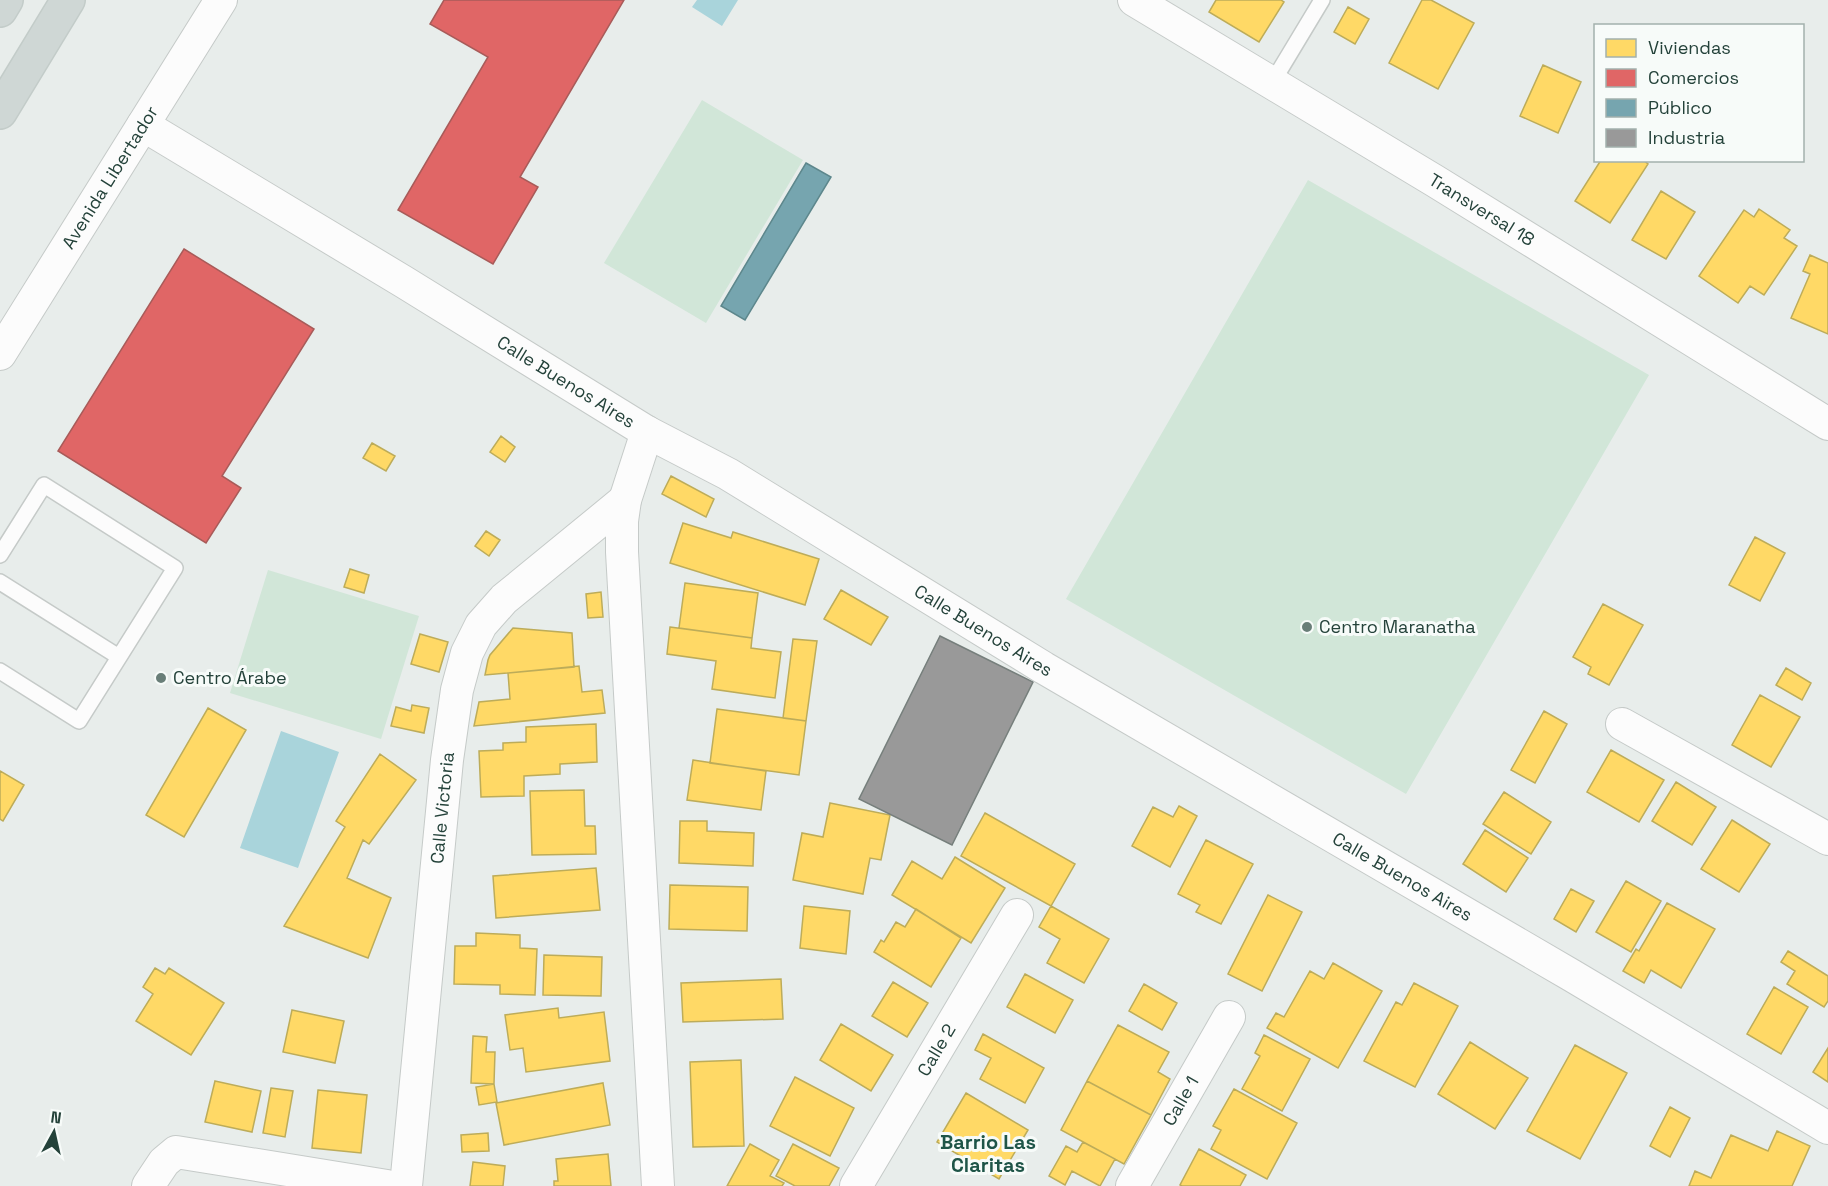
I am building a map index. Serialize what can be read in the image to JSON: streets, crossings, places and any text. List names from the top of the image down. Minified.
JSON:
{"streets":{"street":["Avenida Libertador","Transversal 18","Calle Buenos Aires","Calle Victoria","Calle 2","Calle 1"]},"crossings":[["Avenida Libertador","Calle Buenos Aires"]],"districts":["Barrio Las Claritas"],"places":["Centro Maranatha","Centro Árabe"],"legend":["Viviendas","Comercios","Público","Industria"],"north":"top"}
